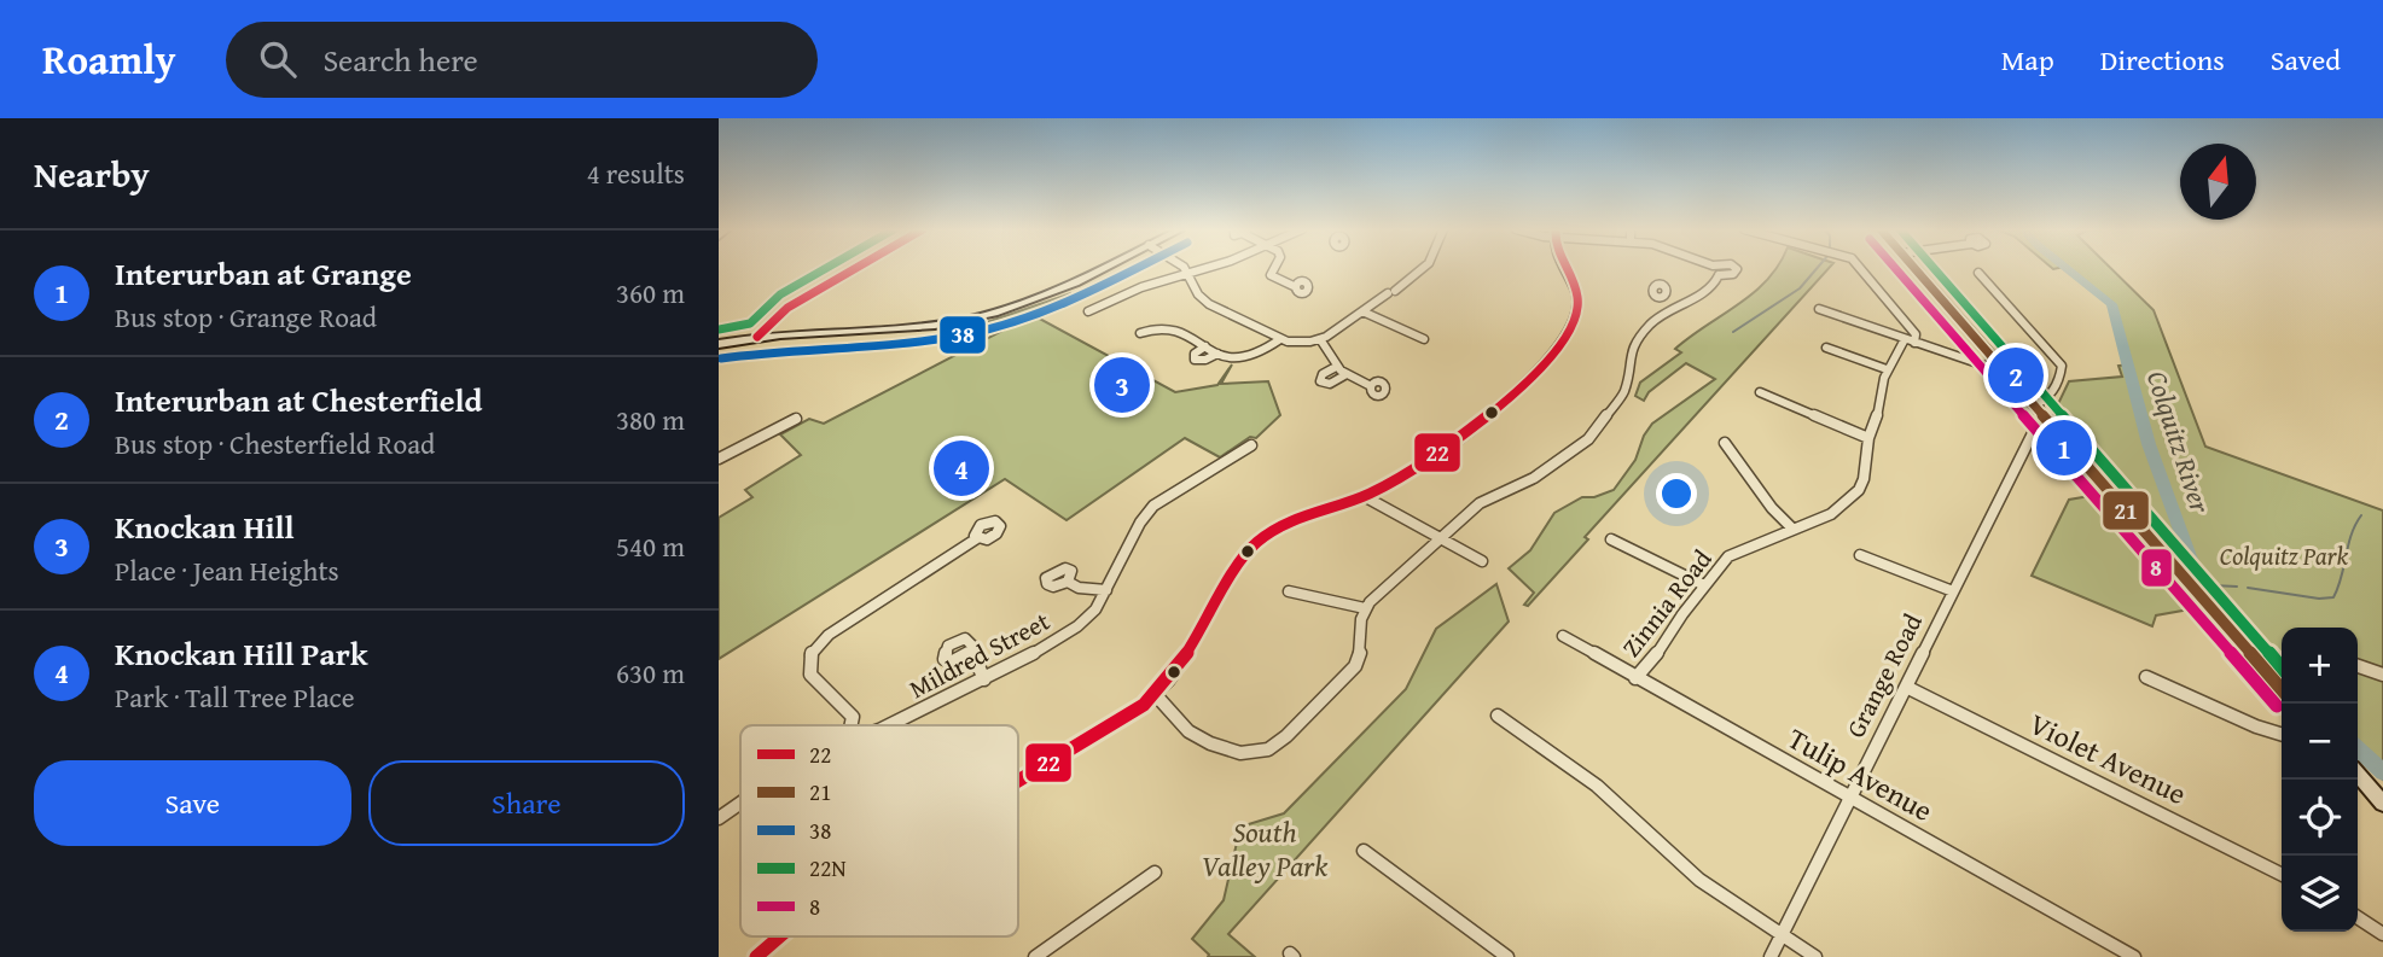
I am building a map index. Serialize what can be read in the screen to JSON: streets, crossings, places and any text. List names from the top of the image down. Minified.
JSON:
{"streets":{"street":["Zinnia Road","Mildred Street","Grange Road","Violet Avenue","Tulip Avenue"]},"crossings":[["Zinnia Road","Tulip Avenue"],["Grange Road","Violet Avenue"],["Grange Road","Tulip Avenue"]],"water":["Colquitz River"],"parks":["Colquitz Park","South Valley Park"],"lines":["transit line 22","transit line 21","transit line 38","transit line 22N","transit line 8"],"legend":["22","21","38","22N","8"],"north":"top","page":{"header":"Roamly","search":"Search here","nav":["Map","Directions","Saved"],"heading":["Nearby","4 results"],"list":[{"mark":"1","name":"Interurban at Grange","note":"Bus stop · Grange Road","value":"360 m"},{"mark":"2","name":"Interurban at Chesterfield","note":"Bus stop · Chesterfield Road","value":"380 m"},{"mark":"3","name":"Knockan Hill","note":"Place · Jean Heights","value":"540 m"},{"mark":"4","name":"Knockan Hill Park","note":"Park · Tall Tree Place","value":"630 m"}],"pins":["2","3","1","4"],"map_buttons":["+","−"],"buttons":["Save","Share"]}}
